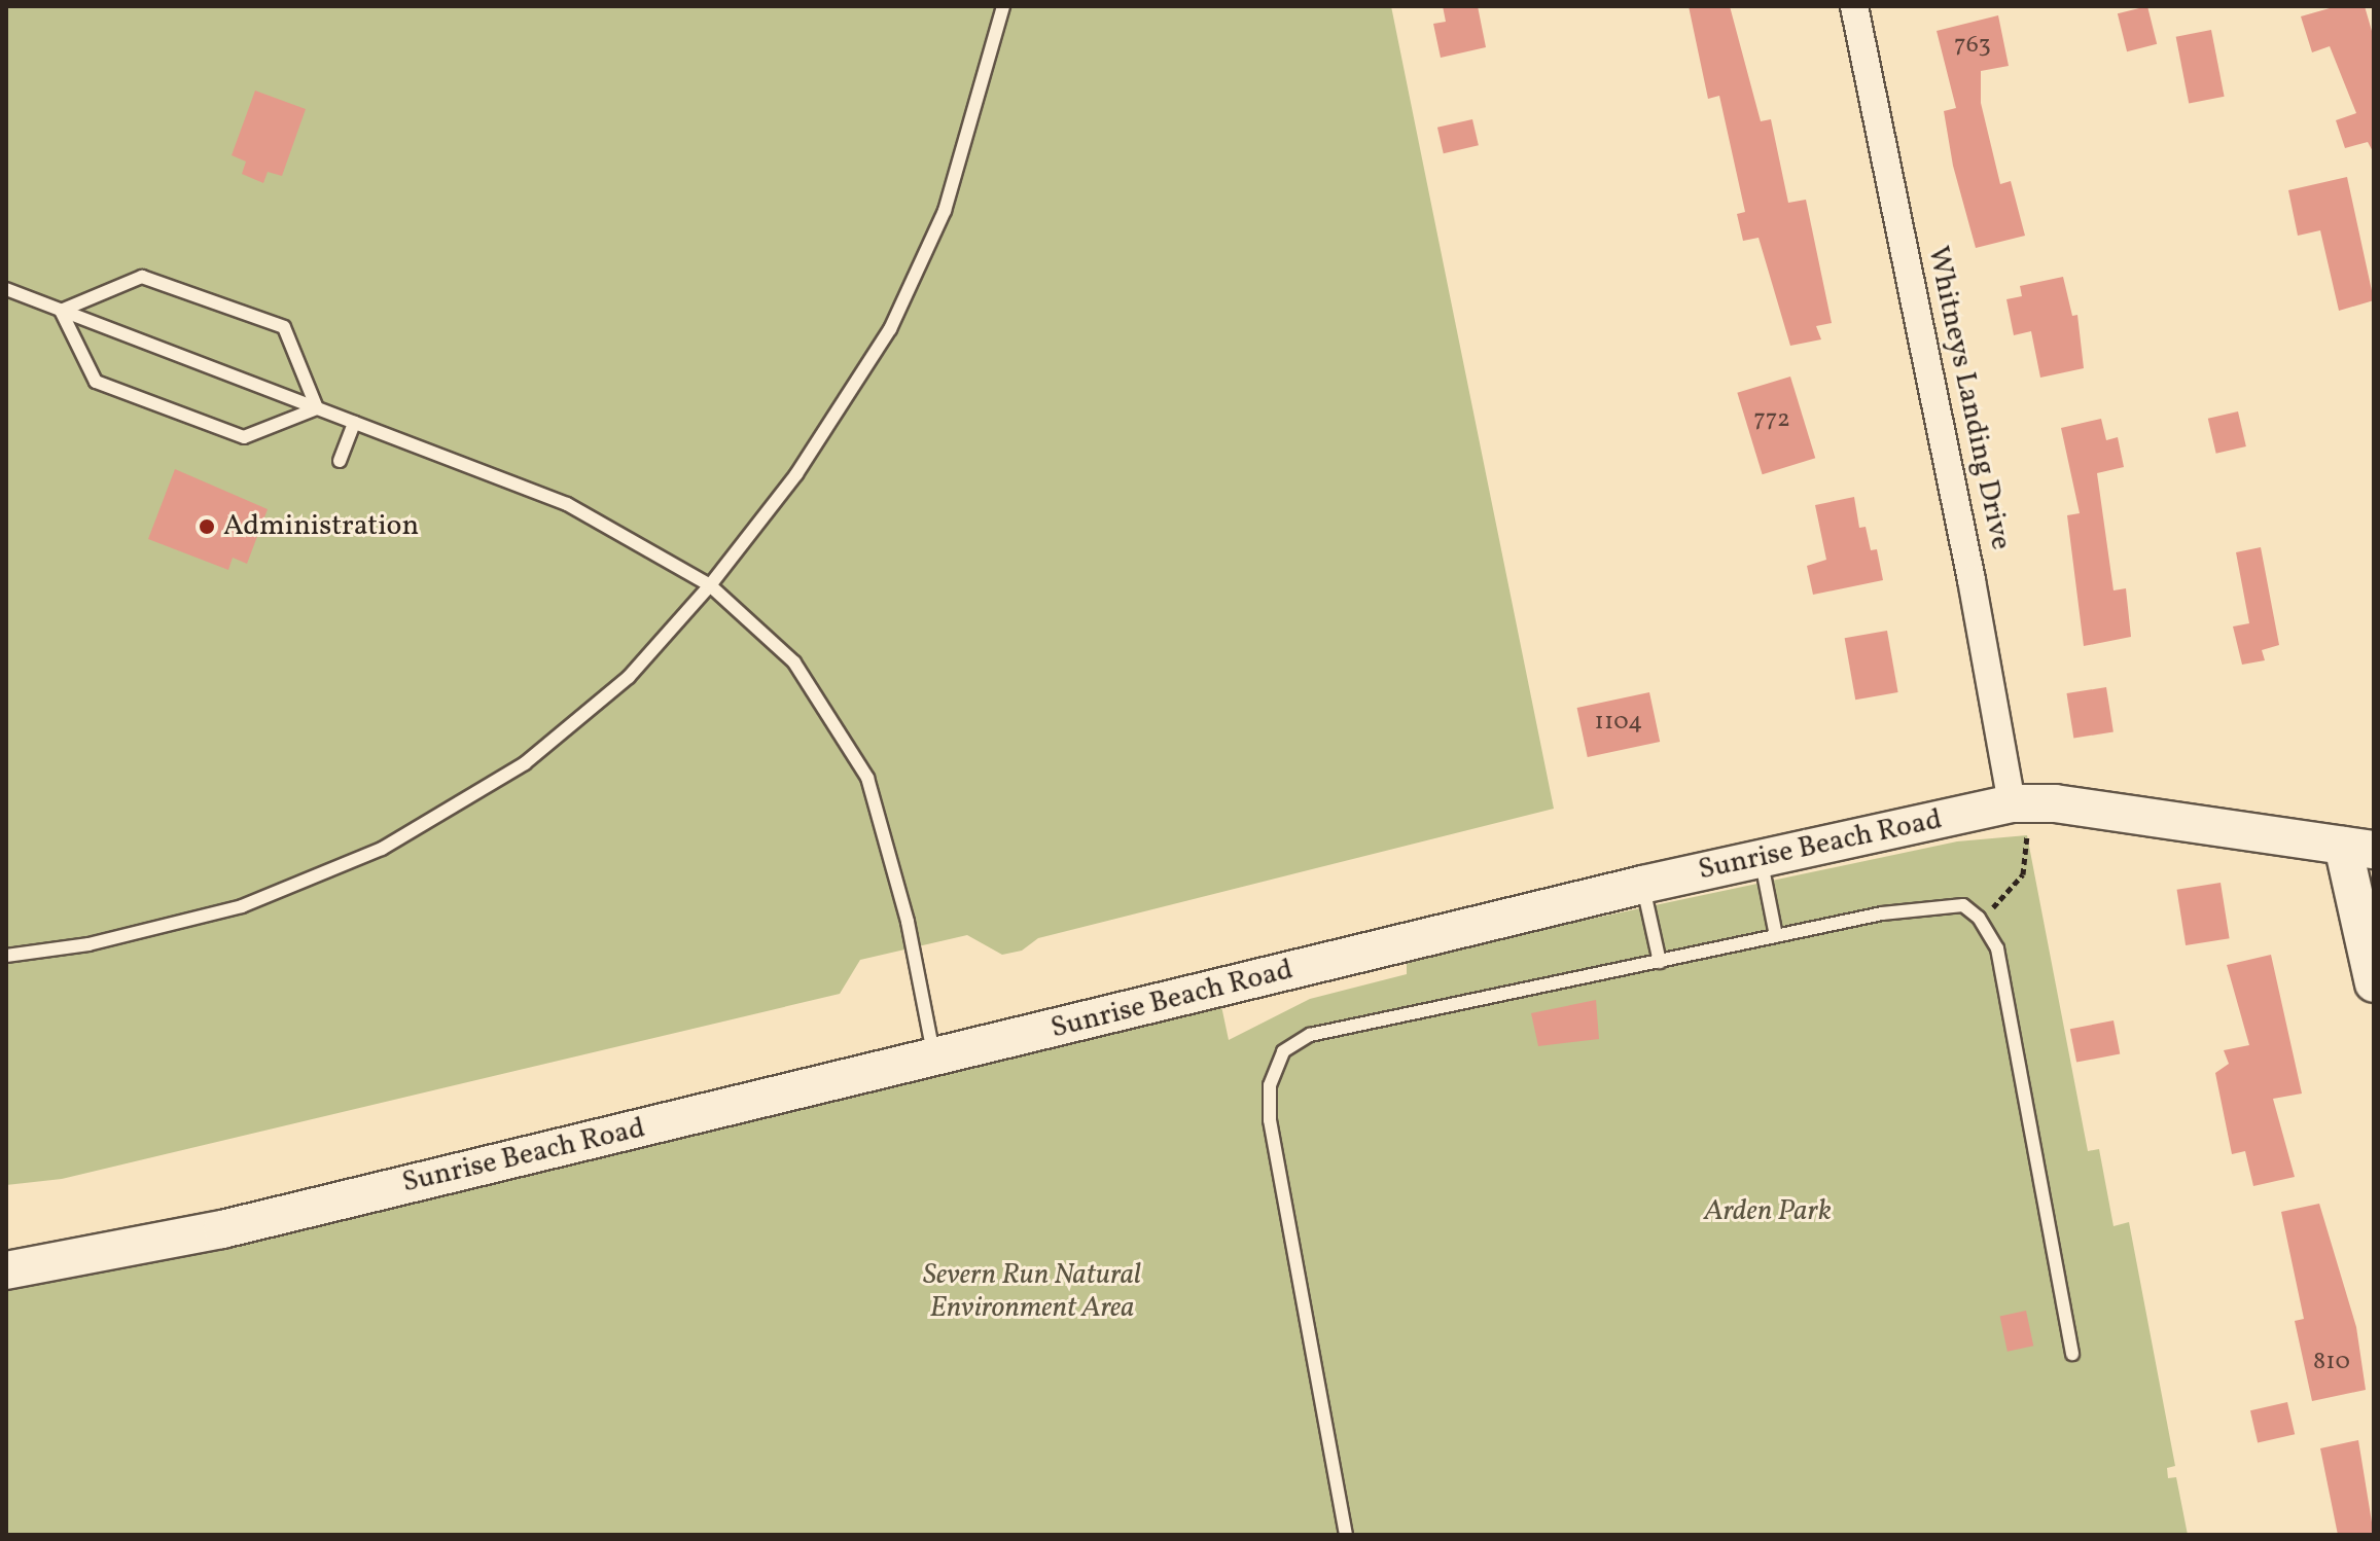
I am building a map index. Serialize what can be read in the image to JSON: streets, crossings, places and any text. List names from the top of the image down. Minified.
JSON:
{"streets":{"street":["Whitneys Landing Drive","Sunrise Beach Road"]},"crossings":[["Whitneys Landing Drive","Sunrise Beach Road"]],"parks":["Arden Park","Severn Run Natural Environment Area"],"places":["Administration"],"house_numbers":["763","772","1104","810"]}
